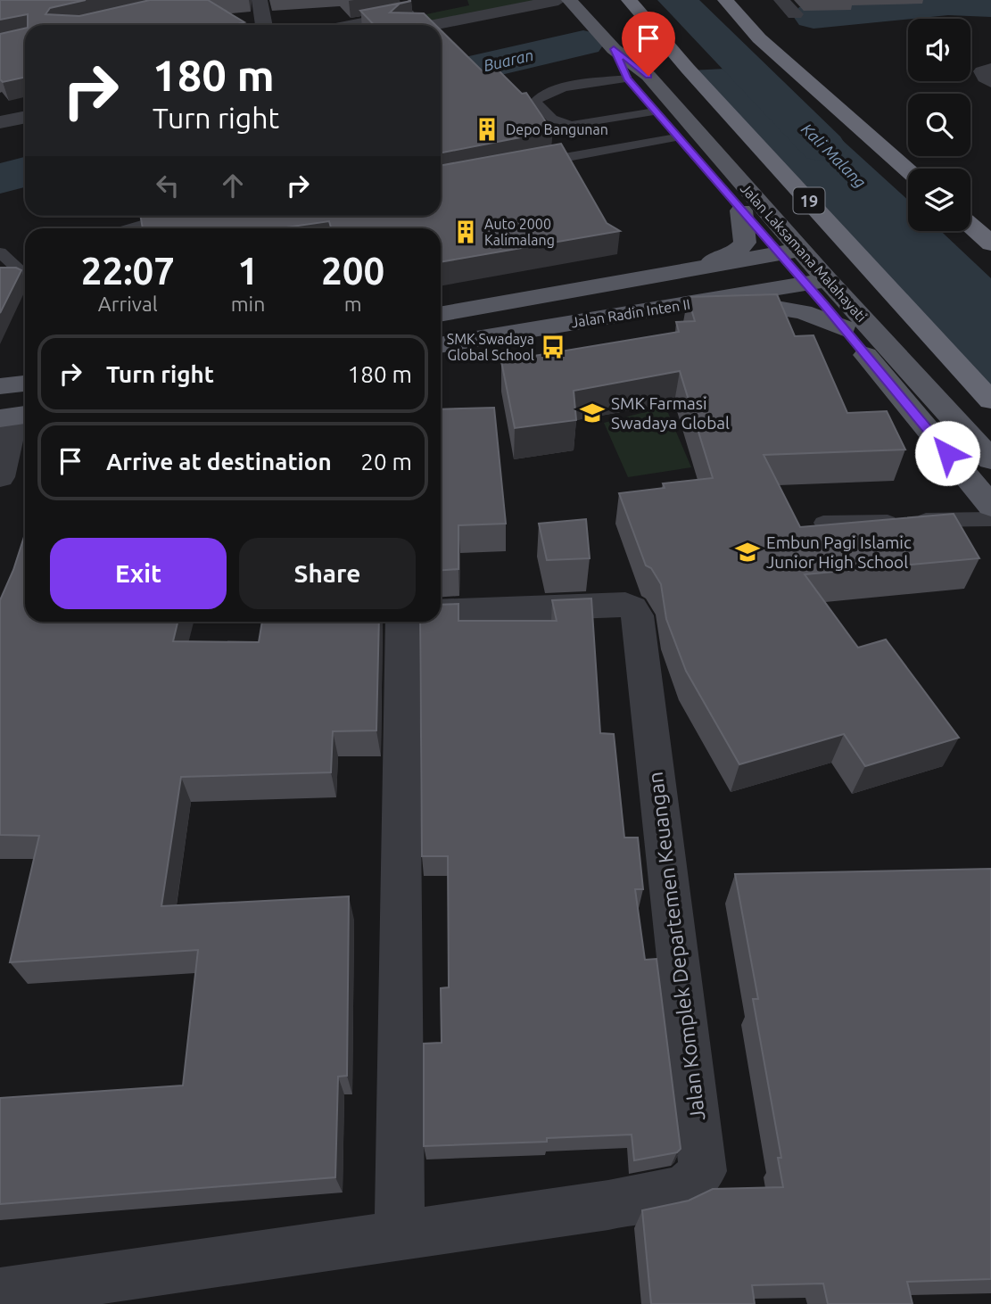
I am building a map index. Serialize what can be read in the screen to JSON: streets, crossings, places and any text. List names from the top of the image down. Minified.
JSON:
{"streets":{"highway":["19"],"main road":["Jalan Laksamana Malahayati","Jalan Radin Inten II"],"street":["Jalan Komplek Departemen Keuangan"]},"crossings":[["Jalan Laksamana Malahayati","Jalan Radin Inten II"]],"water":["Buaran","Kali Malang"],"places":{"building":["Depo Bangunan","Auto 2000 Kalimalang"],"bus stop":["SMK Swadaya Global School"],"school or university":["SMK Farmasi Swadaya Global","Embun Pagi Islamic Junior High School"]},"page":{"turn":["180 m","Turn right"],"eta":["22:07","Arrival","1","min","200","m"],"list":[{"name":"Turn right","value":"180 m"},{"name":"Arrive at destination","value":"20 m"}],"buttons":["Exit","Share"]}}
